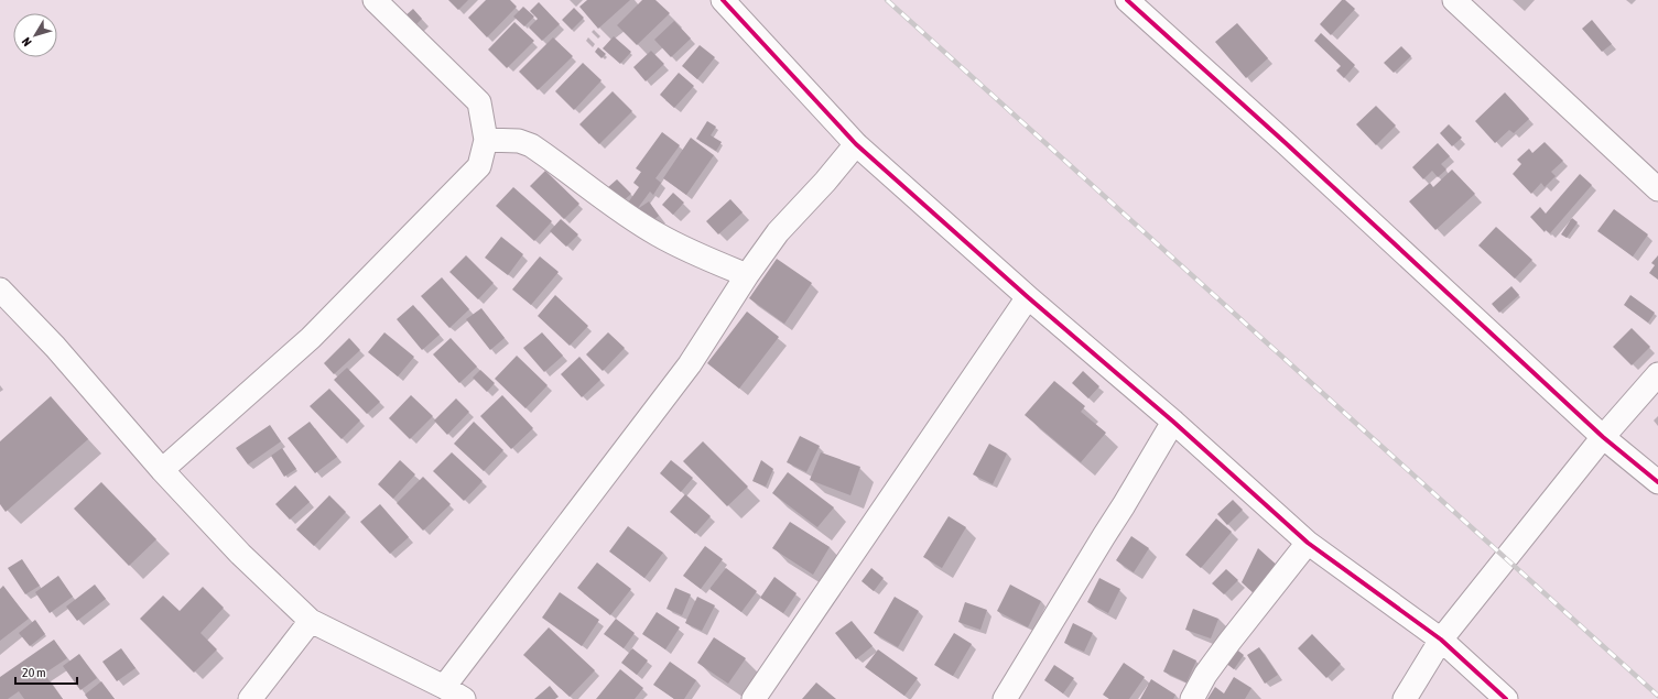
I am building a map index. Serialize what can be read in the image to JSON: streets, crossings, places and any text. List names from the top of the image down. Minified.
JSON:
{"scale_bar":"20 m","north":"bottom left"}
